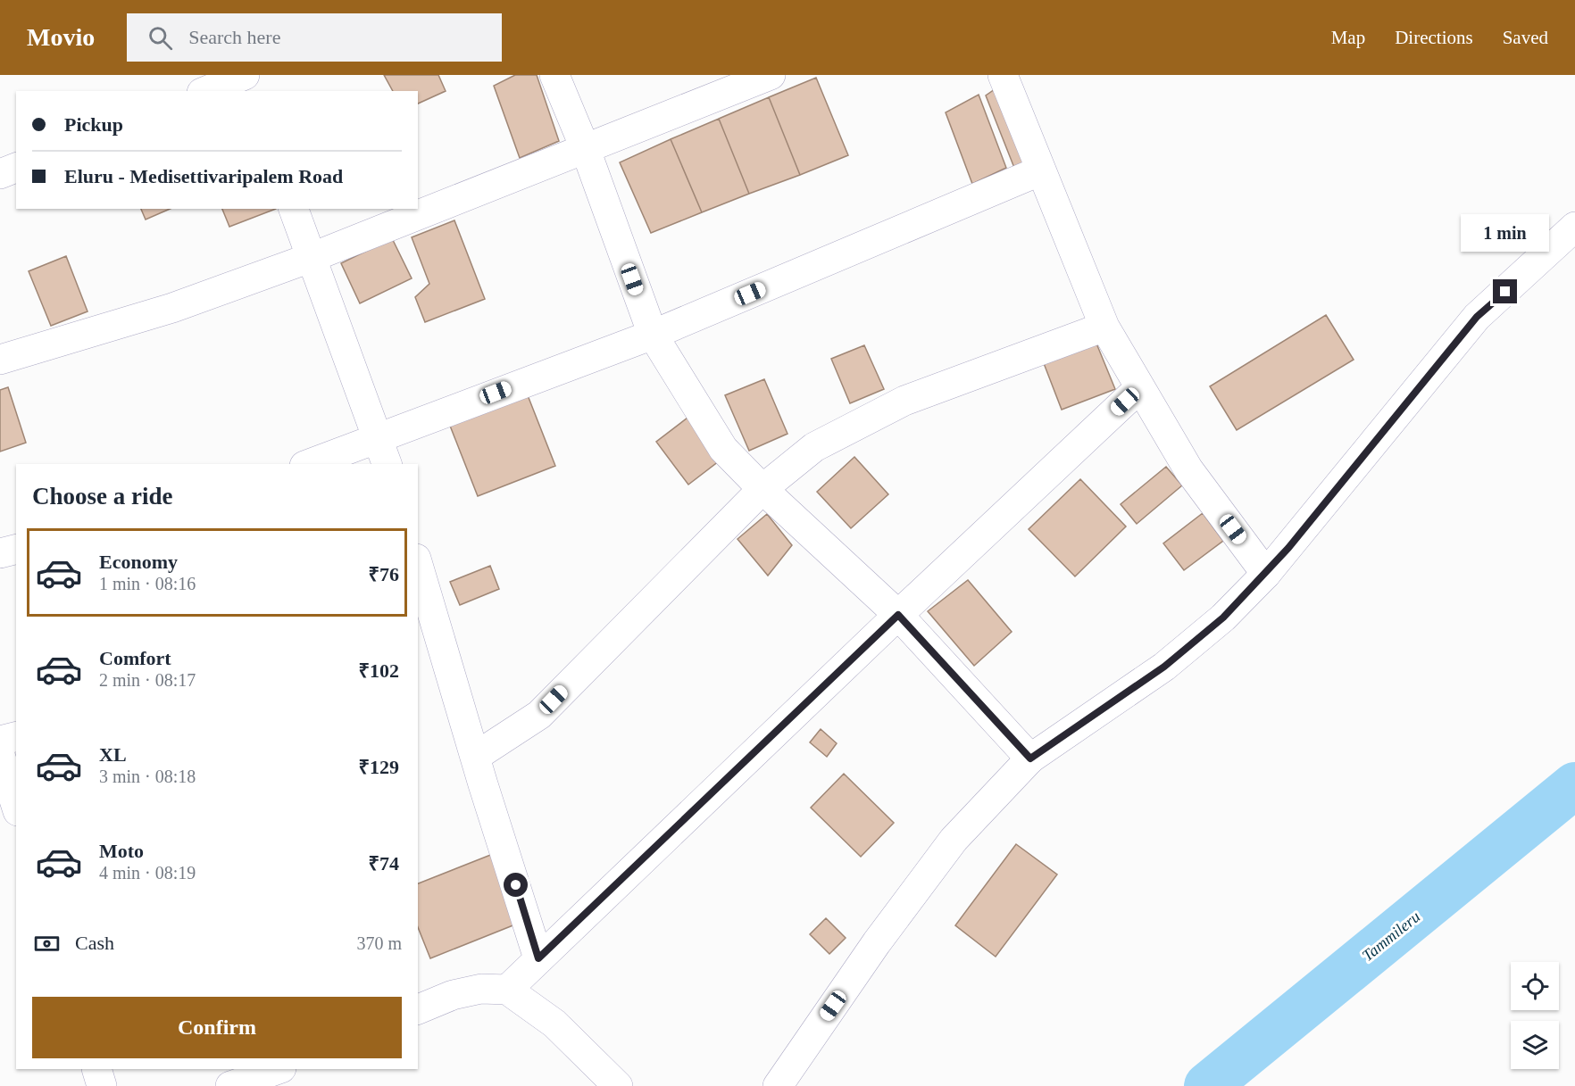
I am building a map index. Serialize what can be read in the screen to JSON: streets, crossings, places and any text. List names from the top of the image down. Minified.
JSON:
{"water":["Tammileru"],"page":{"header":"Movio","search":"Search here","nav":["Map","Directions","Saved"],"banner":["Pickup","Eluru - Medisettivaripalem Road"],"bubble":"1 min","heading":"Choose a ride","list":[{"name":"Economy","note":"1 min · 08:16","value":"₹76"},{"name":"Comfort","note":"2 min · 08:17","value":"₹102"},{"name":"XL","note":"3 min · 08:18","value":"₹129"},{"name":"Moto","note":"4 min · 08:19","value":"₹74"}],"pay":["Cash","370 m"],"buttons":"Confirm"}}
